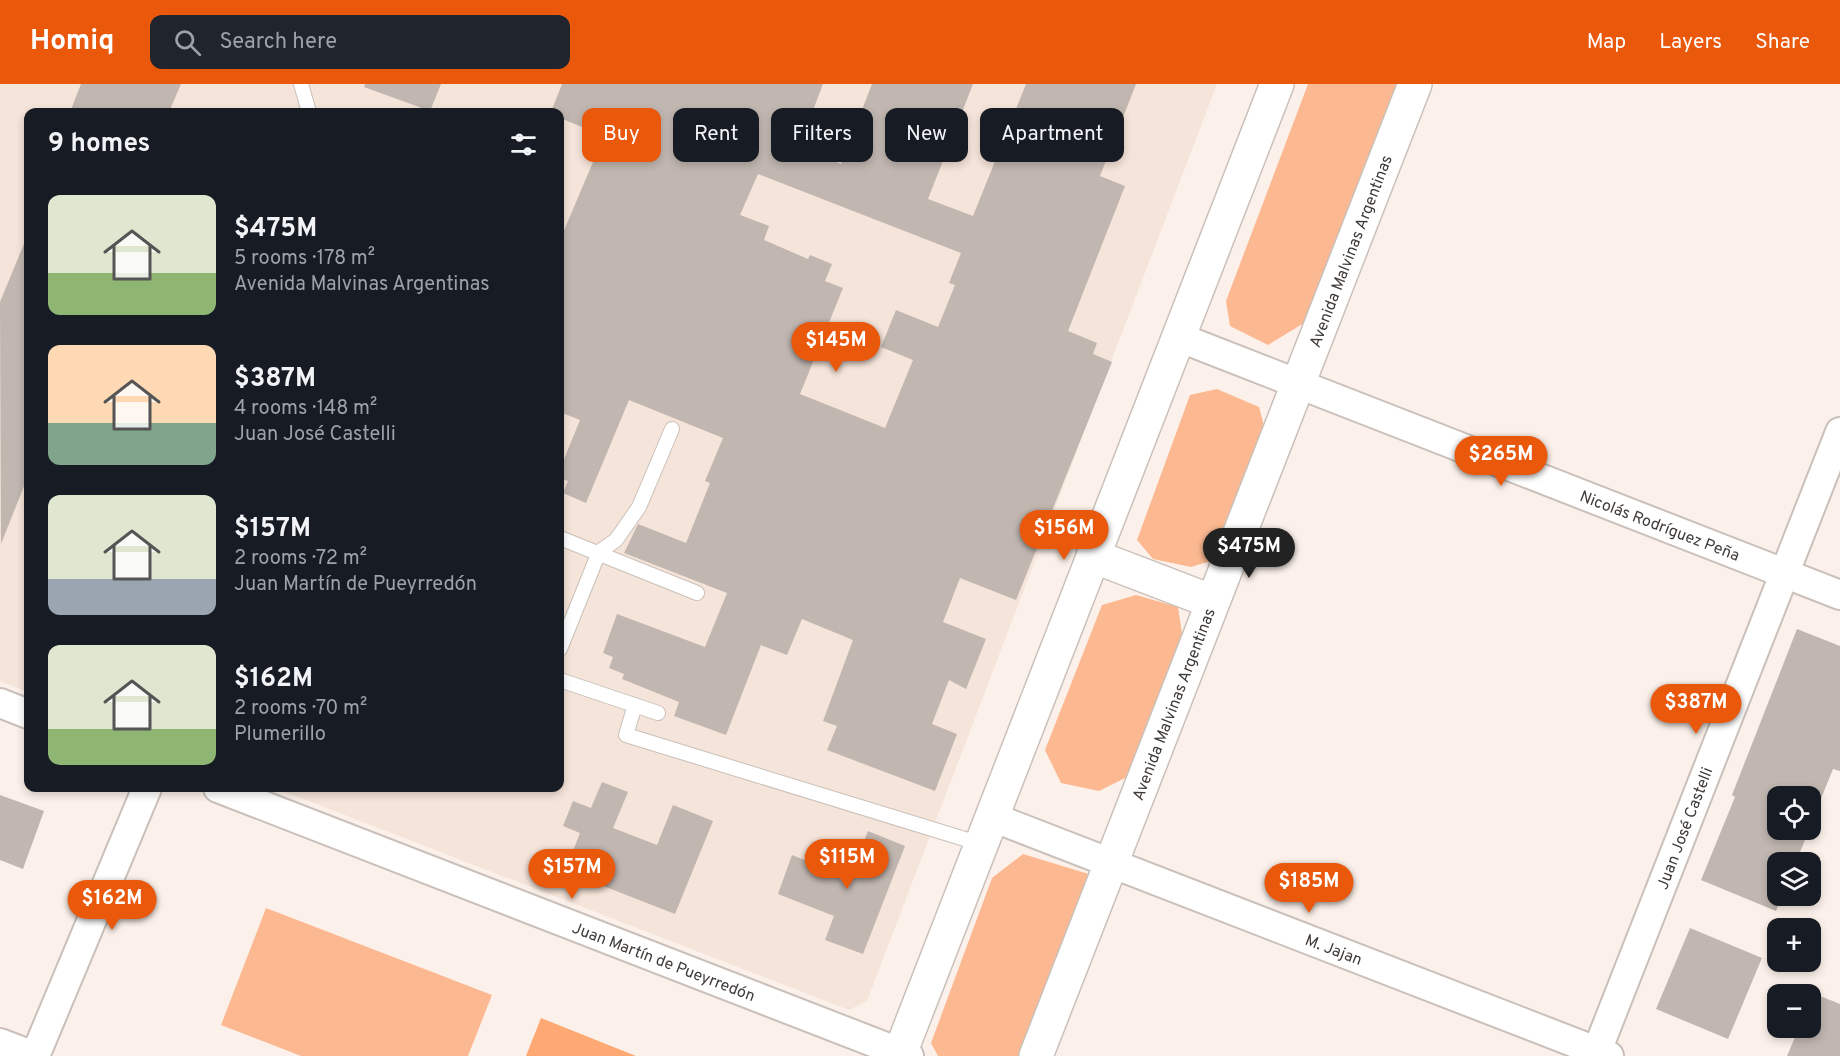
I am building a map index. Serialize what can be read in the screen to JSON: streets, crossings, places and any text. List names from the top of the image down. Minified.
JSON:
{"streets":{"main road":["Avenida Malvinas Argentinas"],"street":["Nicolás Rodríguez Peña","Juan José Castelli","M. Jajan","Juan Martín de Pueyrredón"]},"crossings":[["Avenida Malvinas Argentinas","Nicolás Rodríguez Peña"],["Avenida Malvinas Argentinas","M. Jajan"],["Nicolás Rodríguez Peña","Juan José Castelli"],["Juan José Castelli","M. Jajan"]],"page":{"header":"Homiq","search":"Search here","nav":["Map","Layers","Share"],"chip":["Buy","Rent","Filters","New","Apartment"],"heading":"9 homes","list":[{"name":"$475M","note":"5 rooms · 178 m² · Avenida Malvinas Argentinas"},{"name":"$387M","note":"4 rooms · 148 m² · Juan José Castelli"},{"name":"$157M","note":"2 rooms · 72 m² · Juan Martín de Pueyrredón"},{"name":"$162M","note":"2 rooms · 70 m² · Plumerillo"}],"price":["$145M","$265M","$156M","$475M","$387M","$115M","$157M","$185M","$162M"],"map_buttons":["+","−"]}}
